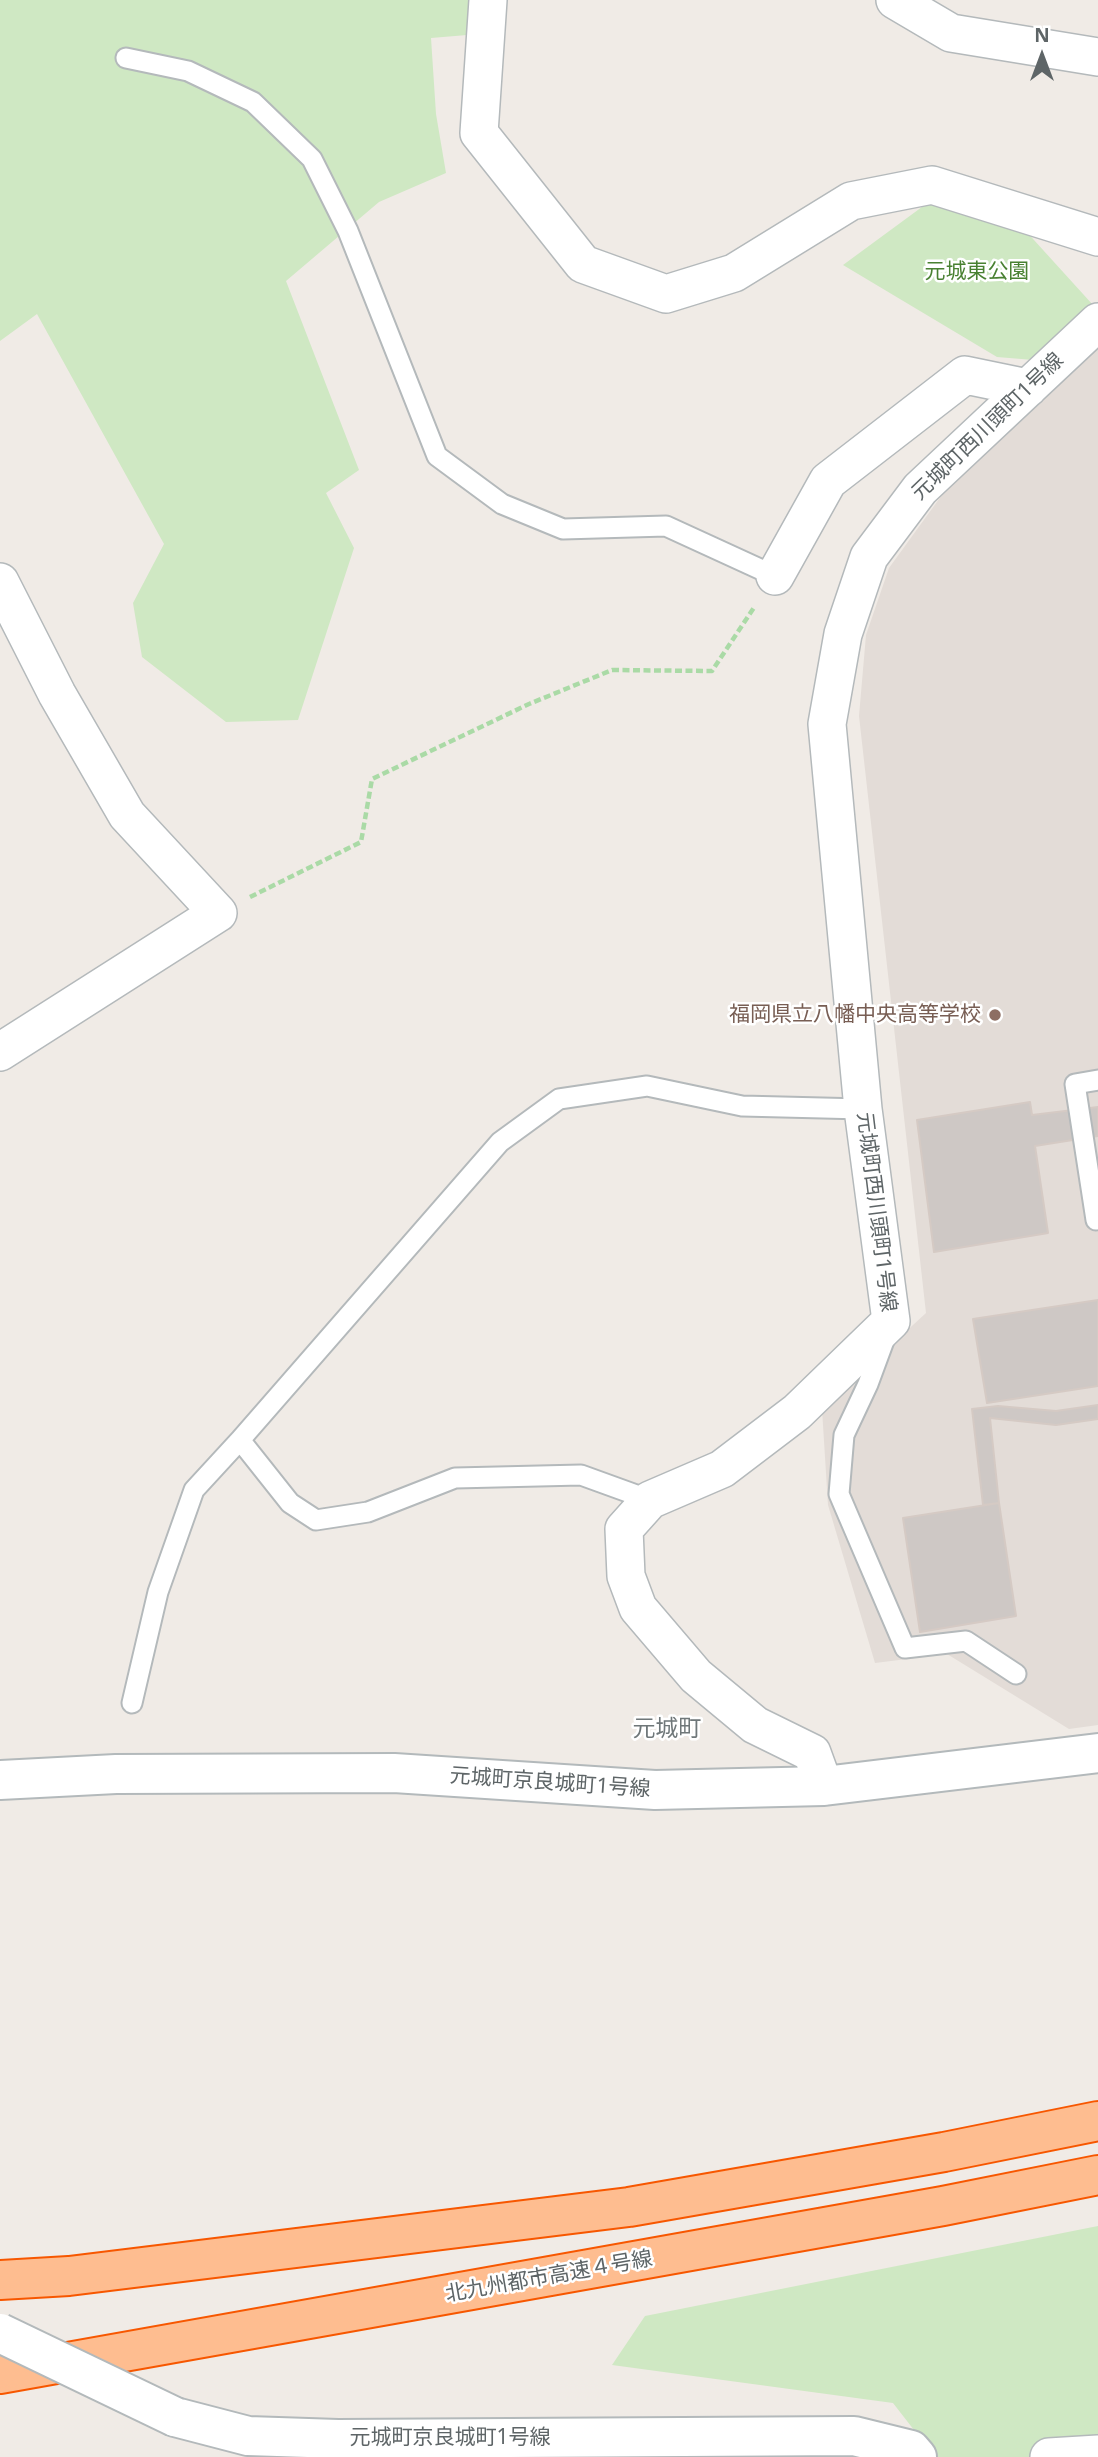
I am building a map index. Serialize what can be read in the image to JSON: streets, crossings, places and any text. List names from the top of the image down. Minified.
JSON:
{"streets":{"highway":["北九州都市高速４号線"],"street":["元城町西川頭町1号線","元城町京良城町1号線"]},"districts":["元城町"],"parks":["元城東公園"],"places":["福岡県立八幡中央高等学校"],"north":"top"}
